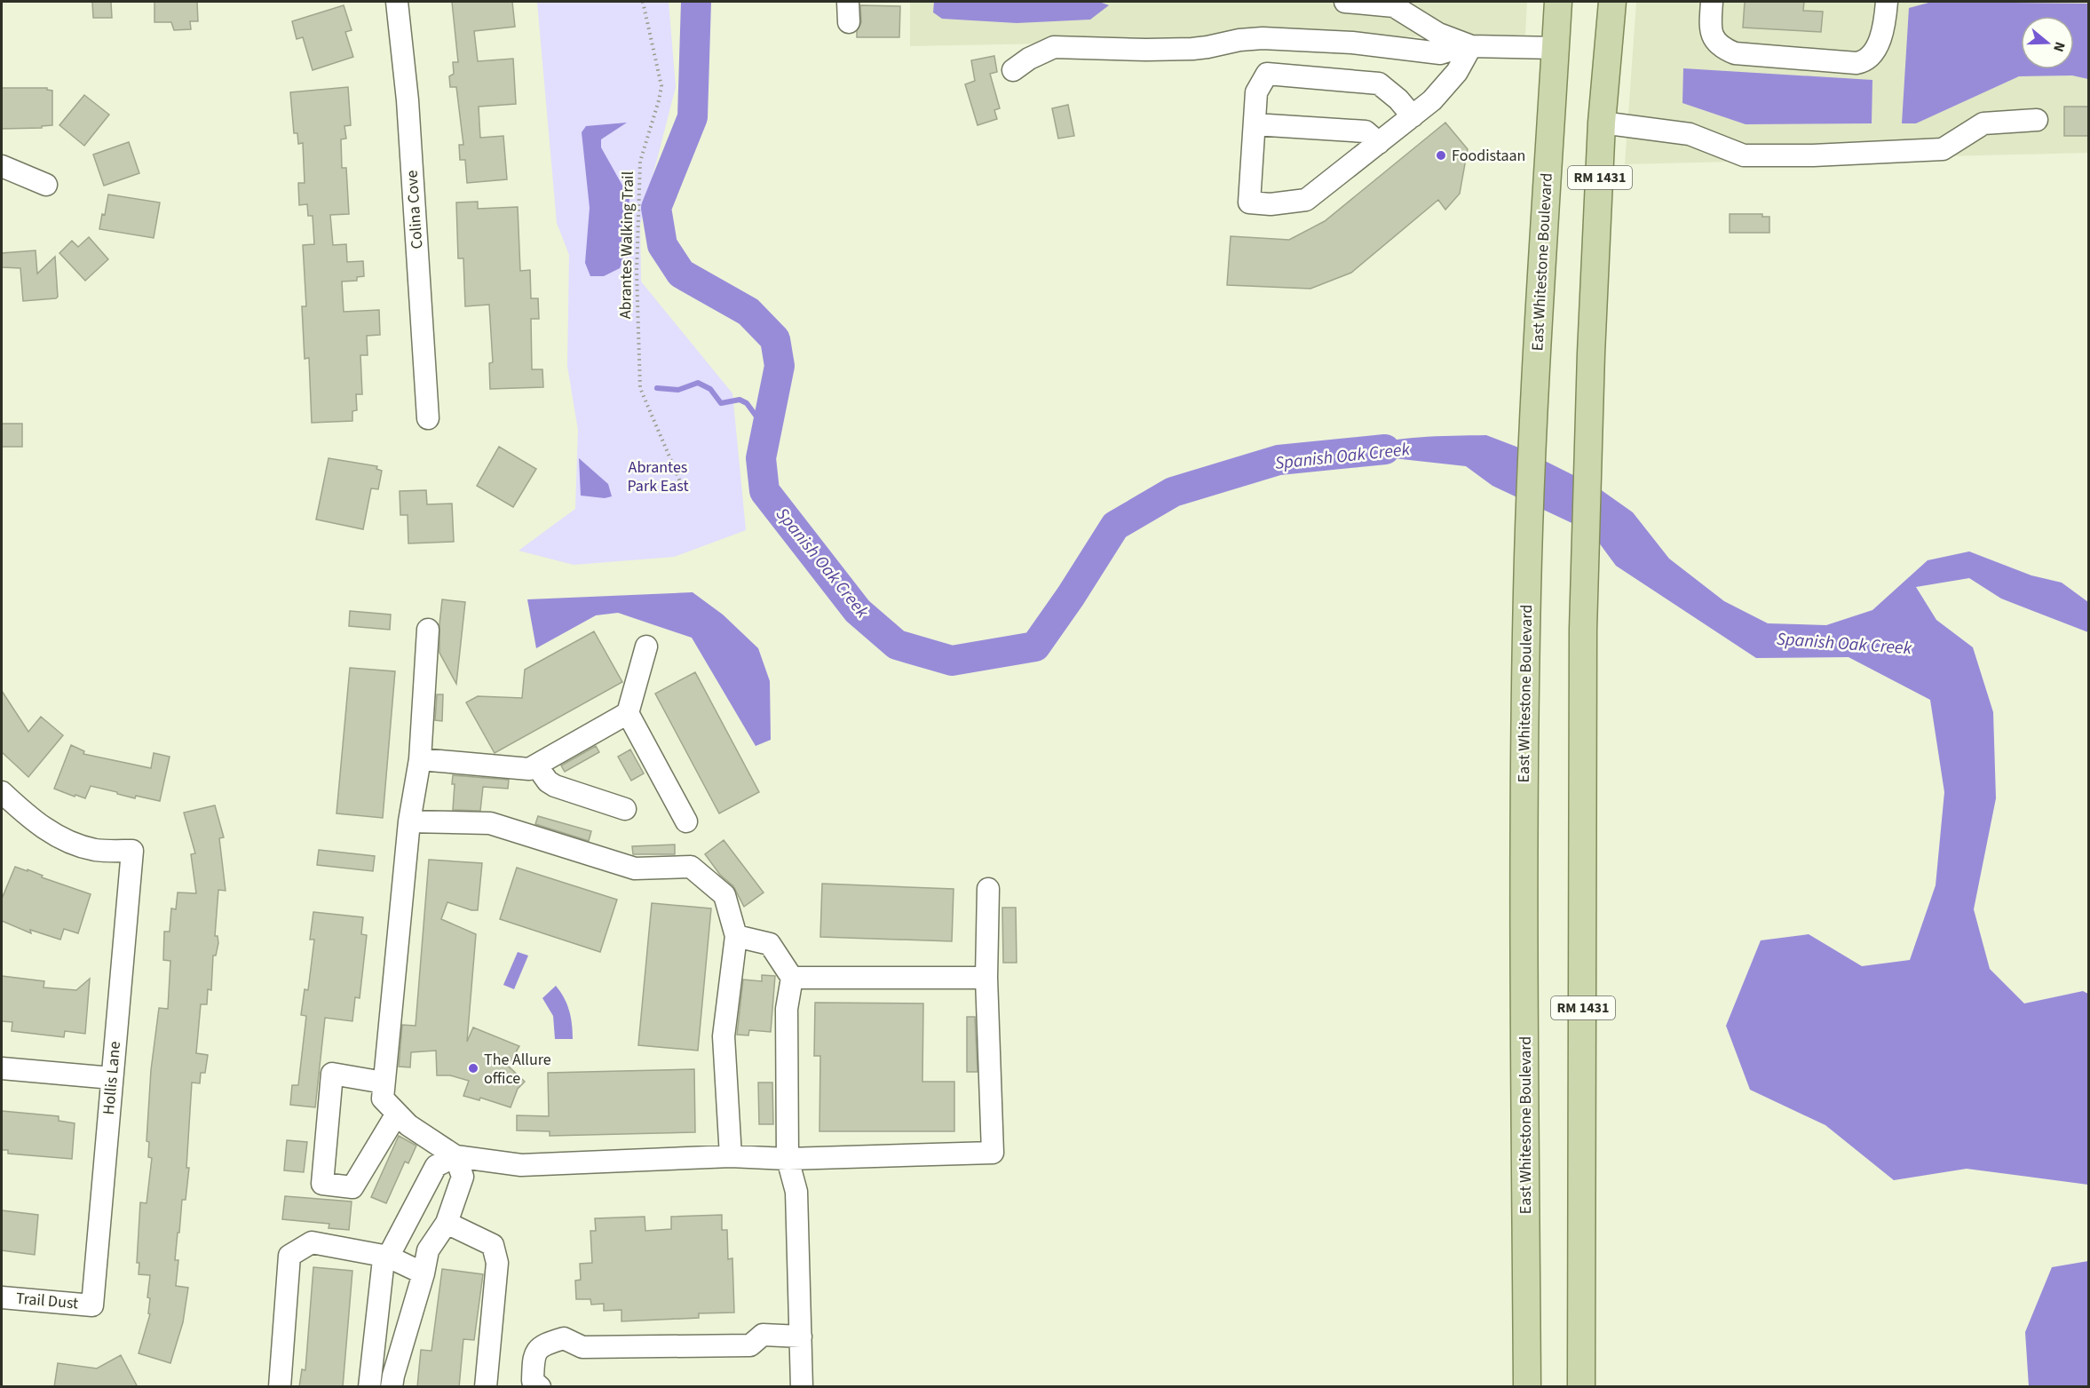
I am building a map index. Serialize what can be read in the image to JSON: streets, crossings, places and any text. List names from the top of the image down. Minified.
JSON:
{"streets":{"main road":["RM 1431","East Whitestone Boulevard"],"street":["Colina Cove","Hollis Lane","Trail Dust"],"path":["Abrantes Walking Trail"]},"crossings":[["Hollis Lane","Trail Dust"]],"water":["Spanish Oak Creek"],"parks":["Abrantes Park East"],"places":["Foodistaan","The Allure office"],"north":"right"}
